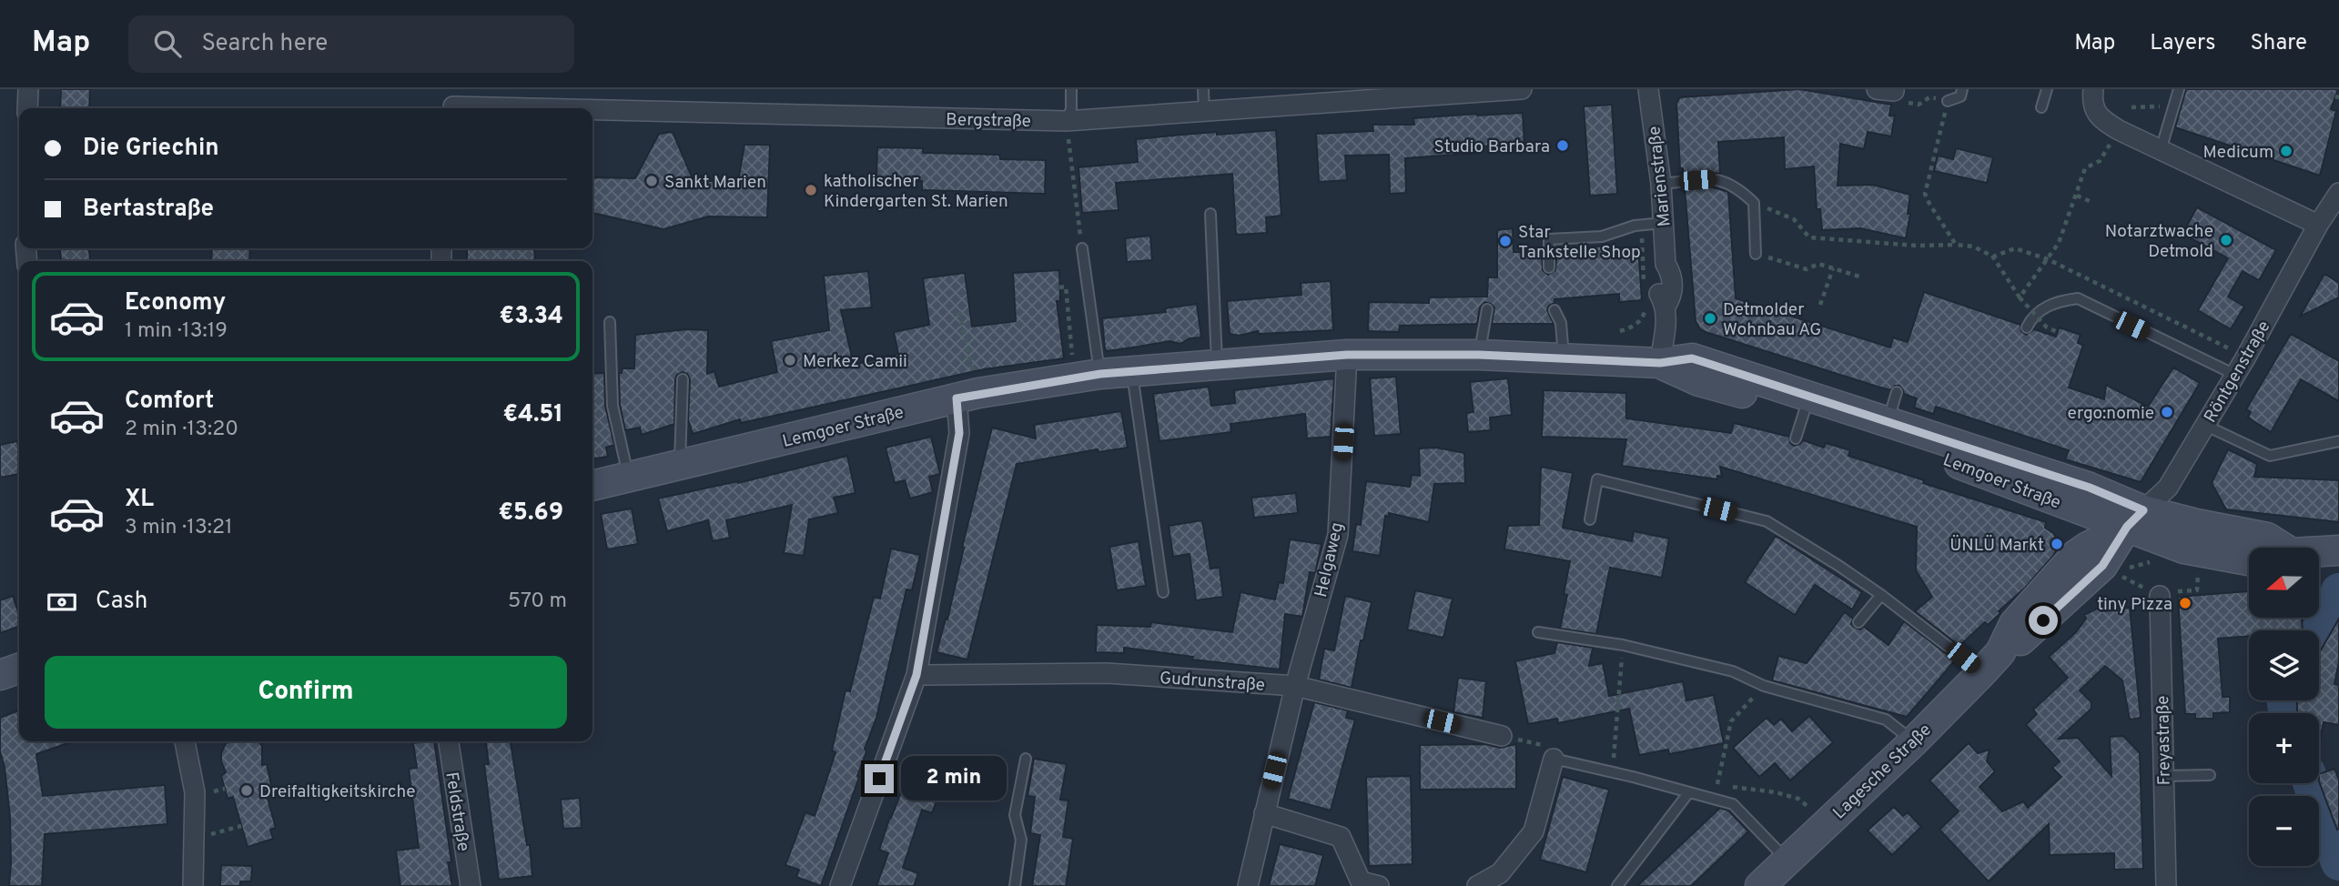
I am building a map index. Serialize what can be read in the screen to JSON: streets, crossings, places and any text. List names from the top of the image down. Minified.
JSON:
{"streets":{"main road":["Lemgoer Straße","Lagesche Straße"],"street":["Bergstraße","Marienstraße","Röntgenstraße","Helgaweg","Gudrunstraße","Freyastraße","Feldstraße"]},"crossings":[["Marienstraße","Lemgoer Straße"],["Röntgenstraße","Lemgoer Straße"],["Röntgenstraße","Lagesche Straße"],["Lemgoer Straße","Helgaweg"],["Lemgoer Straße","Lagesche Straße"],["Helgaweg","Gudrunstraße"]],"places":["Studio Barbara","Medicum","Sankt Marien","katholischer Kindergarten St. Marien","Notarztwache Detmold","Star Tankstelle Shop","Detmolder Wohnbau AG","Merkez Camii","ergo:nomie","ÜNLÜ Markt","tiny Pizza","Dreifaltigkeitskirche"],"north":"left","page":{"header":"Map","search":"Search here","nav":["Map","Layers","Share"],"banner":["Die Griechin","Bertastraße"],"list":[{"name":"Economy","note":"1 min · 13:19","value":"€3.34"},{"name":"Comfort","note":"2 min · 13:20","value":"€4.51"},{"name":"XL","note":"3 min · 13:21","value":"€5.69"}],"map_buttons":["+","−"],"pay":["Cash","570 m"],"buttons":"Confirm","bubble":"2 min"}}
